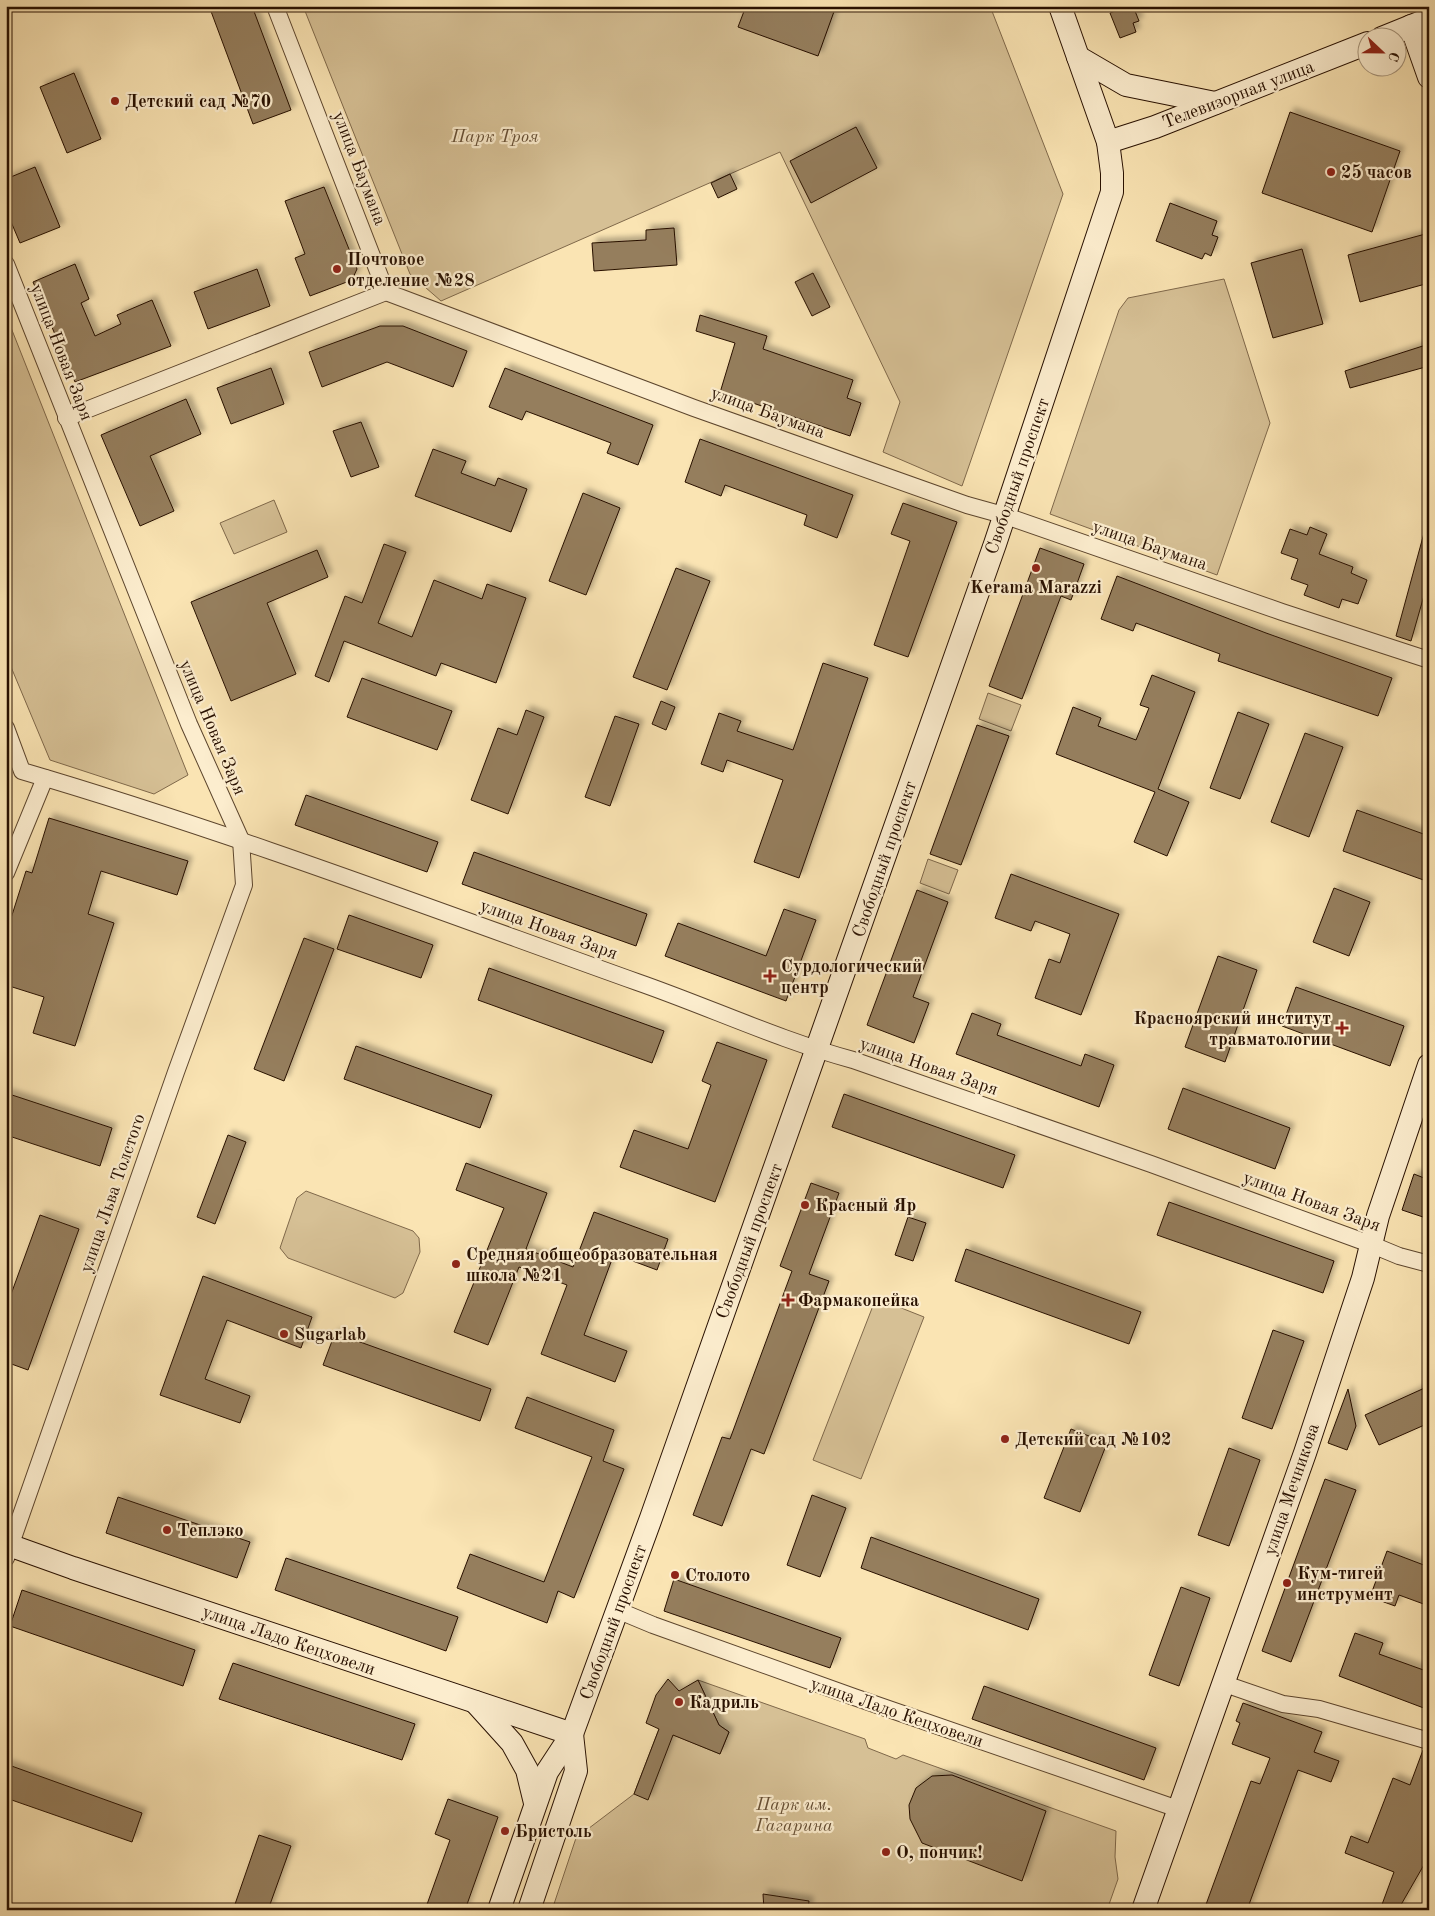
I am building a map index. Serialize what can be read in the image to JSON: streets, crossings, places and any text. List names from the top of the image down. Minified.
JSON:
{"streets":{"main road":["Телевизорная улица","Свободный проспект","улица Мечникова","улица Ладо Кецховели"],"street":["улица Баумана","улица Новая Заря","улица Льва Толстого"]},"crossings":[["Телевизорная улица","Свободный проспект"],["улица Баумана","Свободный проспект"],["улица Новая Заря","Свободный проспект"],["улица Новая Заря","улица Льва Толстого"],["улица Новая Заря","улица Мечникова"],["Свободный проспект","улица Ладо Кецховели"],["улица Льва Толстого","улица Ладо Кецховели"],["улица Мечникова","улица Ладо Кецховели"]],"parks":["Парк Троя","Парк им. Гагарина"],"places":{"other":["Детский сад №70","25 часов","Почтовое отделение №28","Kerama Marazzi","Красный Яр","Средняя общеобразовательная школа №21","Sugarlab","Детский сад №102","Теплэко","Столото","Кум-тигей инструмент","Кадриль","Бристоль","О, пончик!"],"health":["Сурдологический центр","Красноярский институт травматологии","Фармакопейка"]},"north":"right"}
